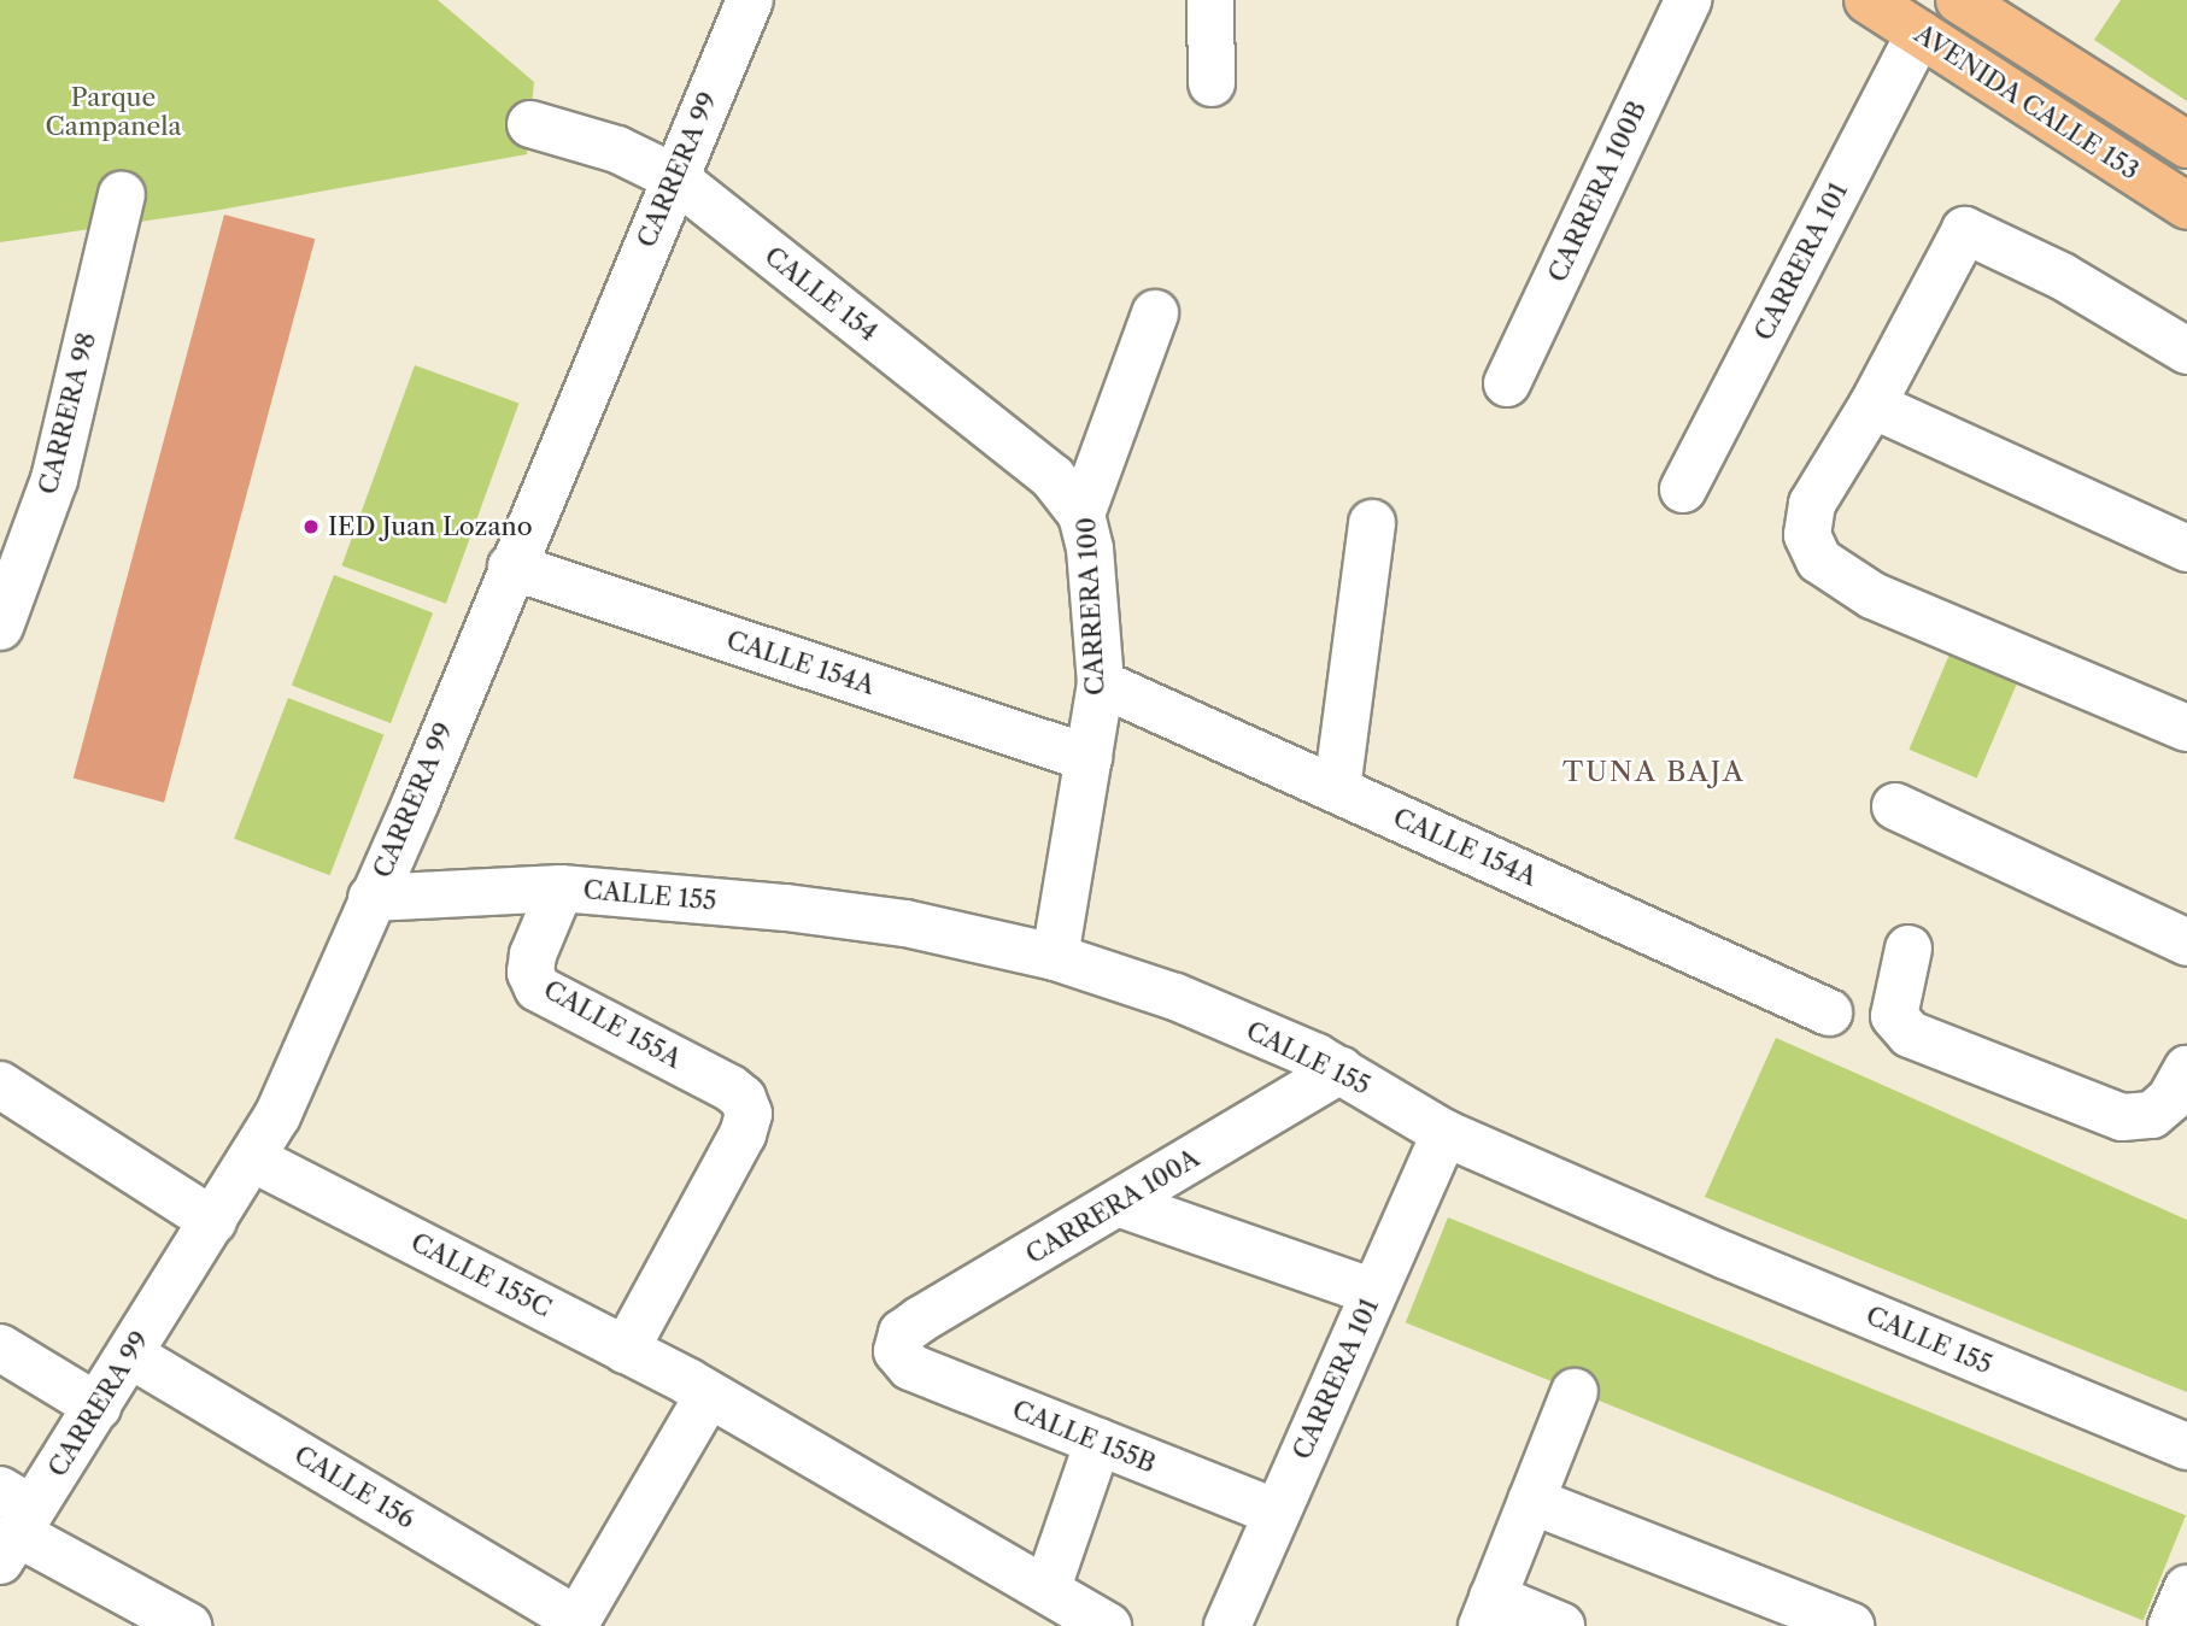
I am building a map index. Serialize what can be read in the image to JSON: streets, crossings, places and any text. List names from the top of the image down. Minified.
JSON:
{"streets":{"main road":["AVENIDA CALLE 153"],"street":["CARRERA 99","CARRERA 100B","CARRERA 101","CALLE 154","CARRERA 98","CARRERA 100","CALLE 154A","CALLE 155","CALLE 155A","CARRERA 100A","CALLE 155C","CALLE 155B","CALLE 156"]},"crossings":[["AVENIDA CALLE 153","CARRERA 101"],["CARRERA 99","CALLE 154"],["CARRERA 99","CALLE 154A"],["CARRERA 99","CALLE 155"],["CARRERA 99","CALLE 155C"],["CARRERA 99","CALLE 156"],["CARRERA 101","CALLE 155"],["CARRERA 101","CALLE 155B"],["CALLE 154","CARRERA 100"],["CARRERA 100","CALLE 154A"],["CARRERA 100","CALLE 155"],["CALLE 155","CALLE 155A"],["CALLE 155","CARRERA 100A"],["CALLE 155A","CALLE 155C"],["CARRERA 100A","CALLE 155B"]],"districts":["TUNA BAJA"],"parks":["Parque Campanela"],"places":["IED Juan Lozano"]}
